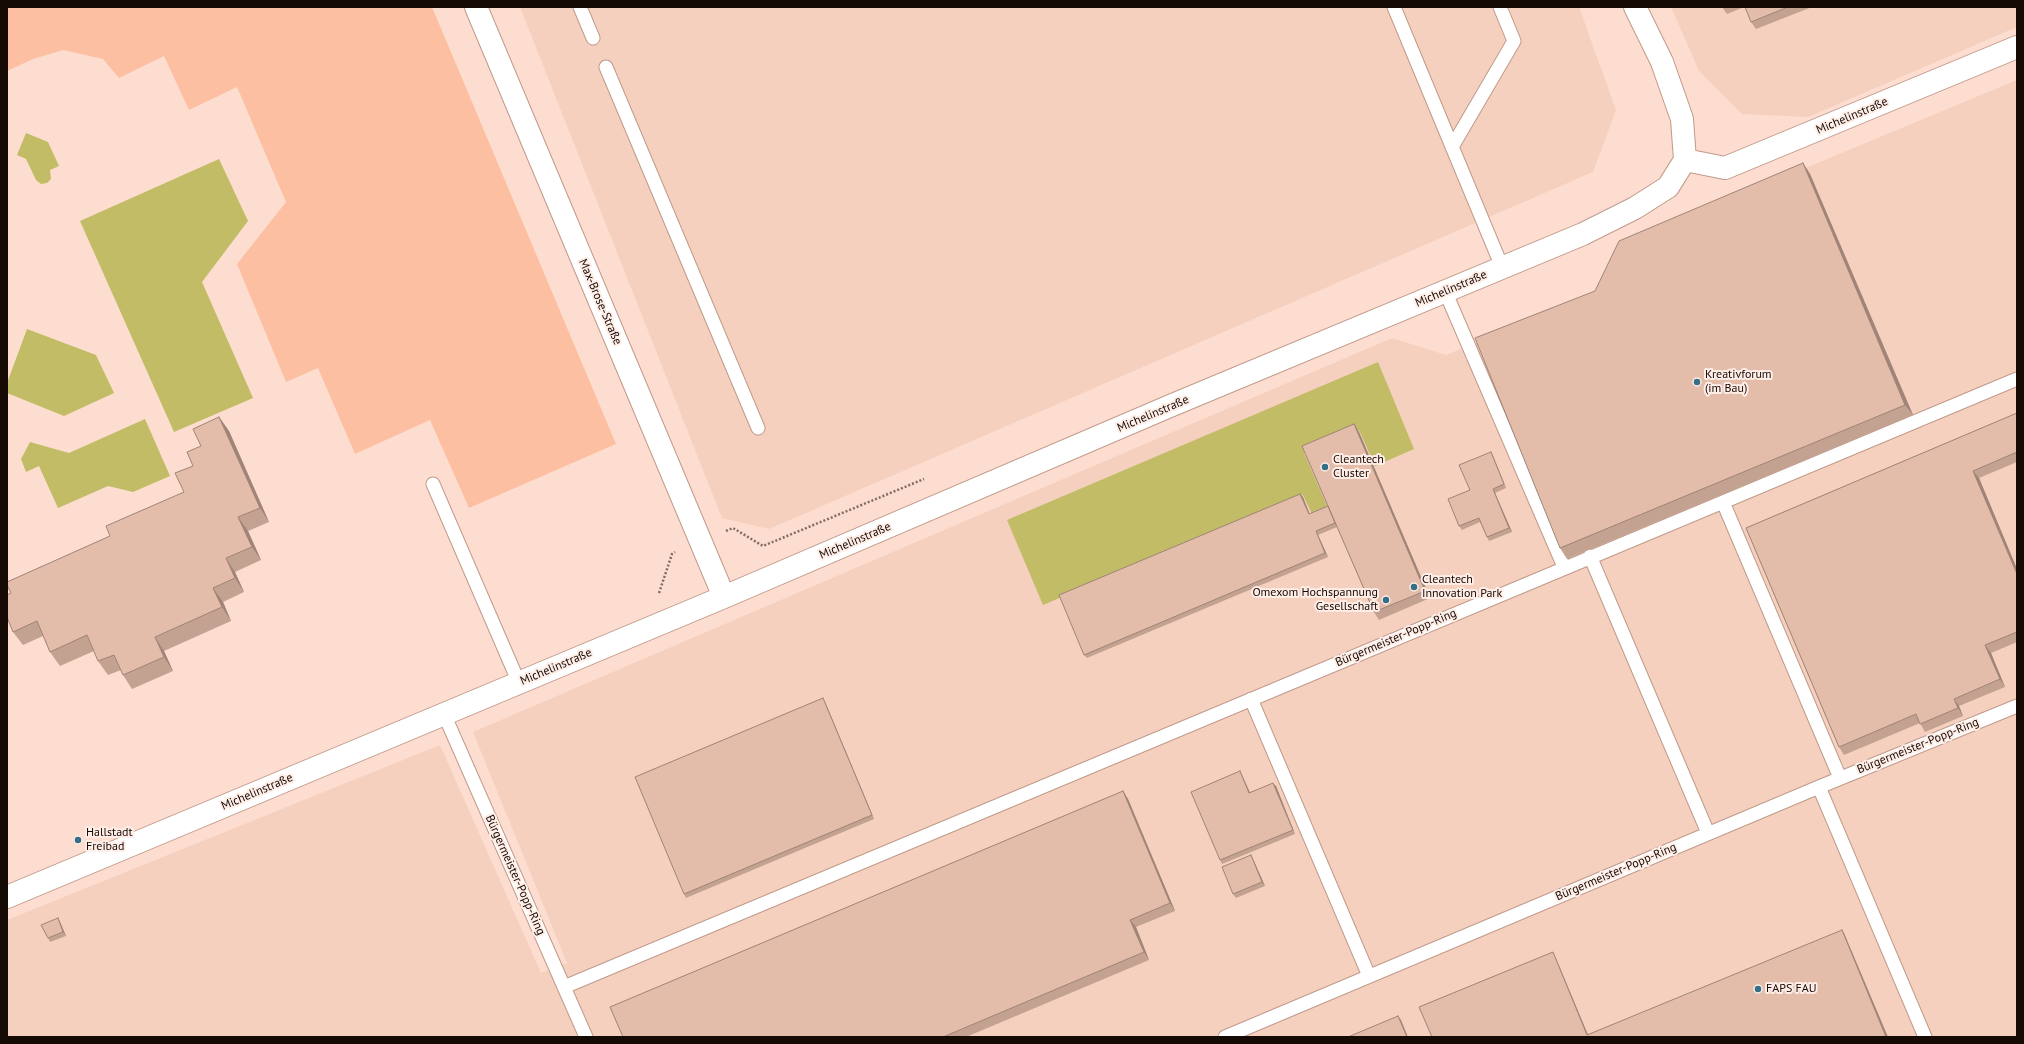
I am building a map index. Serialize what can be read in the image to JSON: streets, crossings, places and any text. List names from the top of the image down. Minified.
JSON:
{"streets":{"street":["Michelinstraße","Max-Brose-Straße"],"lane":["Bürgermeister-Popp-Ring"]},"crossings":[["Michelinstraße","Max-Brose-Straße"],["Michelinstraße","Bürgermeister-Popp-Ring"]],"places":["Kreativforum (im Bau)","Cleantech Cluster","Cleantech Innovation Park","Omexom Hochspannung Gesellschaft","Hallstadt Freibad","FAPS FAU"]}
